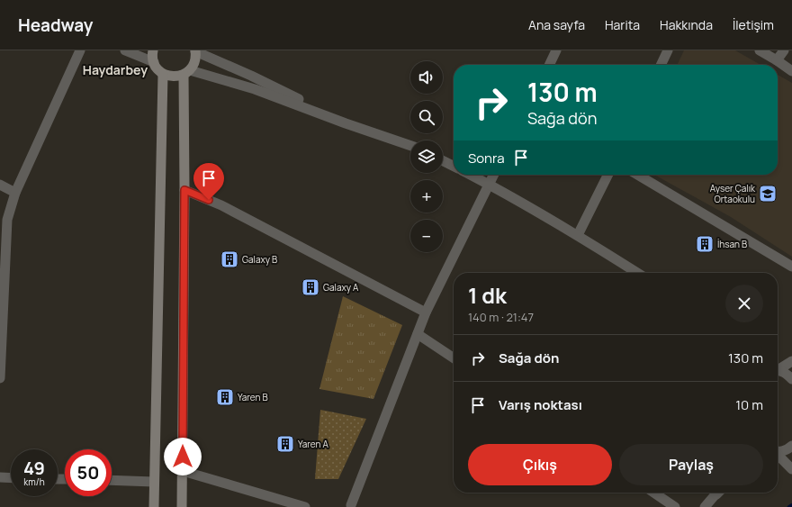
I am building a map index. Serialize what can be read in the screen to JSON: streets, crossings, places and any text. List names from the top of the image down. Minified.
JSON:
{"districts":["Haydarbey"],"places":{"school or university":["Ayser Çalık Ortaokulu"],"building":["İhsan B","Galaxy B","Galaxy A","Yaren B","Yaren A"]},"page":{"header":"Headway","nav":["Ana sayfa","Harita","Hakkında","İletişim"],"map_buttons":["+","−"],"turn":["130 m","Sağa dön"],"then":"Sonra","heading":["1 dk","140 m · 21:47"],"list":[{"name":"Sağa dön","value":"130 m"},{"name":"Varış noktası","value":"10 m"}],"buttons":["Çıkış","Paylaş"],"speed":"49 km/h","limit":"50"}}
